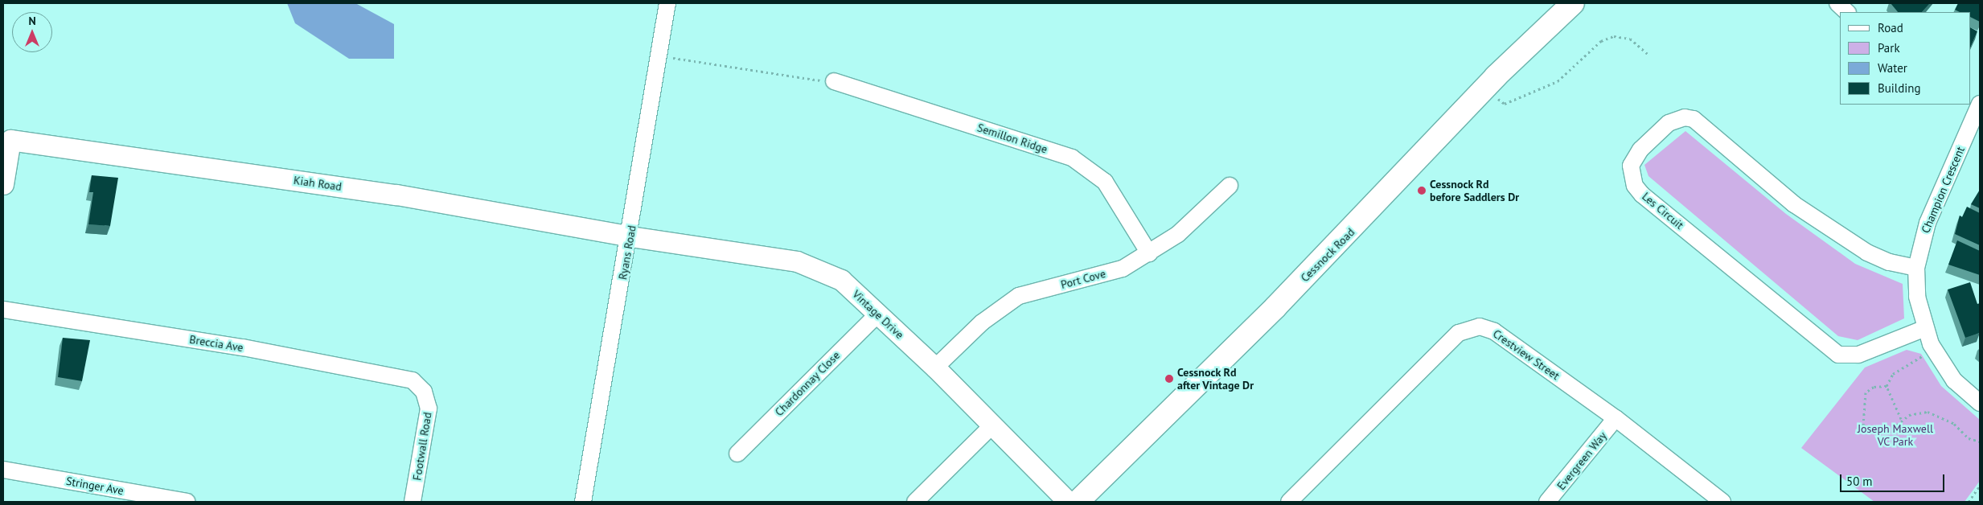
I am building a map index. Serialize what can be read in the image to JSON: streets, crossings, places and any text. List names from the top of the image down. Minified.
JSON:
{"streets":{"main road":["Cessnock Road"],"street":["Semillon Ridge","Kiah Road","Champion Crescent","Les Circuit","Ryans Road","Port Cove","Vintage Drive","Breccia Ave","Crestview Street","Chardonnay Close","Footwall Road","Evergreen Way","Stringer Ave"]},"crossings":[["Semillon Ridge","Port Cove"],["Kiah Road","Ryans Road"],["Kiah Road","Vintage Drive"],["Champion Crescent","Les Circuit"],["Ryans Road","Vintage Drive"],["Port Cove","Vintage Drive"],["Vintage Drive","Chardonnay Close"],["Breccia Ave","Footwall Road"],["Crestview Street","Evergreen Way"]],"parks":["Joseph Maxwell VC Park"],"places":["Cessnock Rd before Saddlers Dr","Cessnock Rd after Vintage Dr"],"legend":["Road","Park","Water","Building"],"scale_bar":"50 m","north":"top"}
